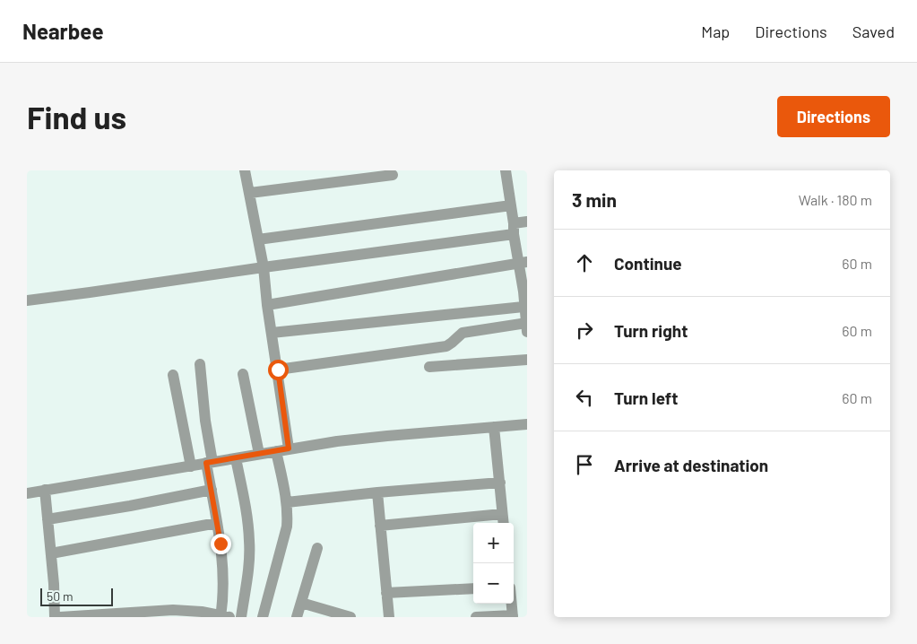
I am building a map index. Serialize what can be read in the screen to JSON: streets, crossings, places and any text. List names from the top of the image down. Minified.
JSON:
{"scale_bar":"50 m","page":{"header":"Nearbee","nav":["Map","Directions","Saved"],"buttons":"Directions","title":"Find us","heading":["3 min","Walk · 180 m"],"list":[["Continue","60 m"],["Turn right","60 m"],["Turn left","60 m"],"Arrive at destination"],"map_buttons":["+","−"],"scale":"50 m"}}
